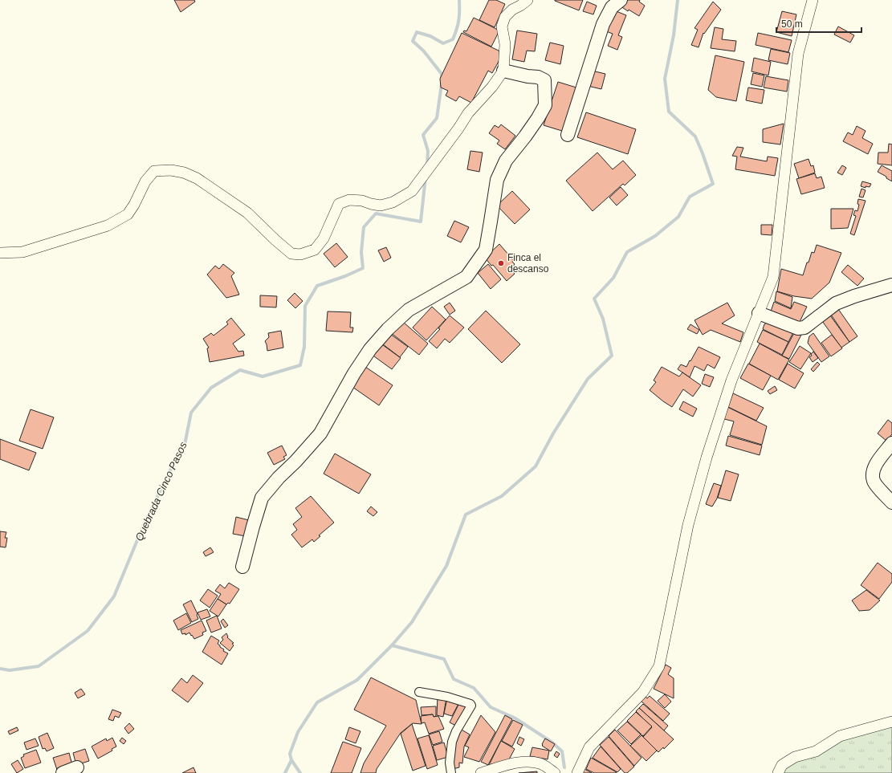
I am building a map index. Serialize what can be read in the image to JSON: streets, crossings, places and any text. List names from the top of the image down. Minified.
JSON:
{"water":["Quebrada Cinco Pasos"],"places":["Finca el descanso"],"scale_bar":"50 m"}
